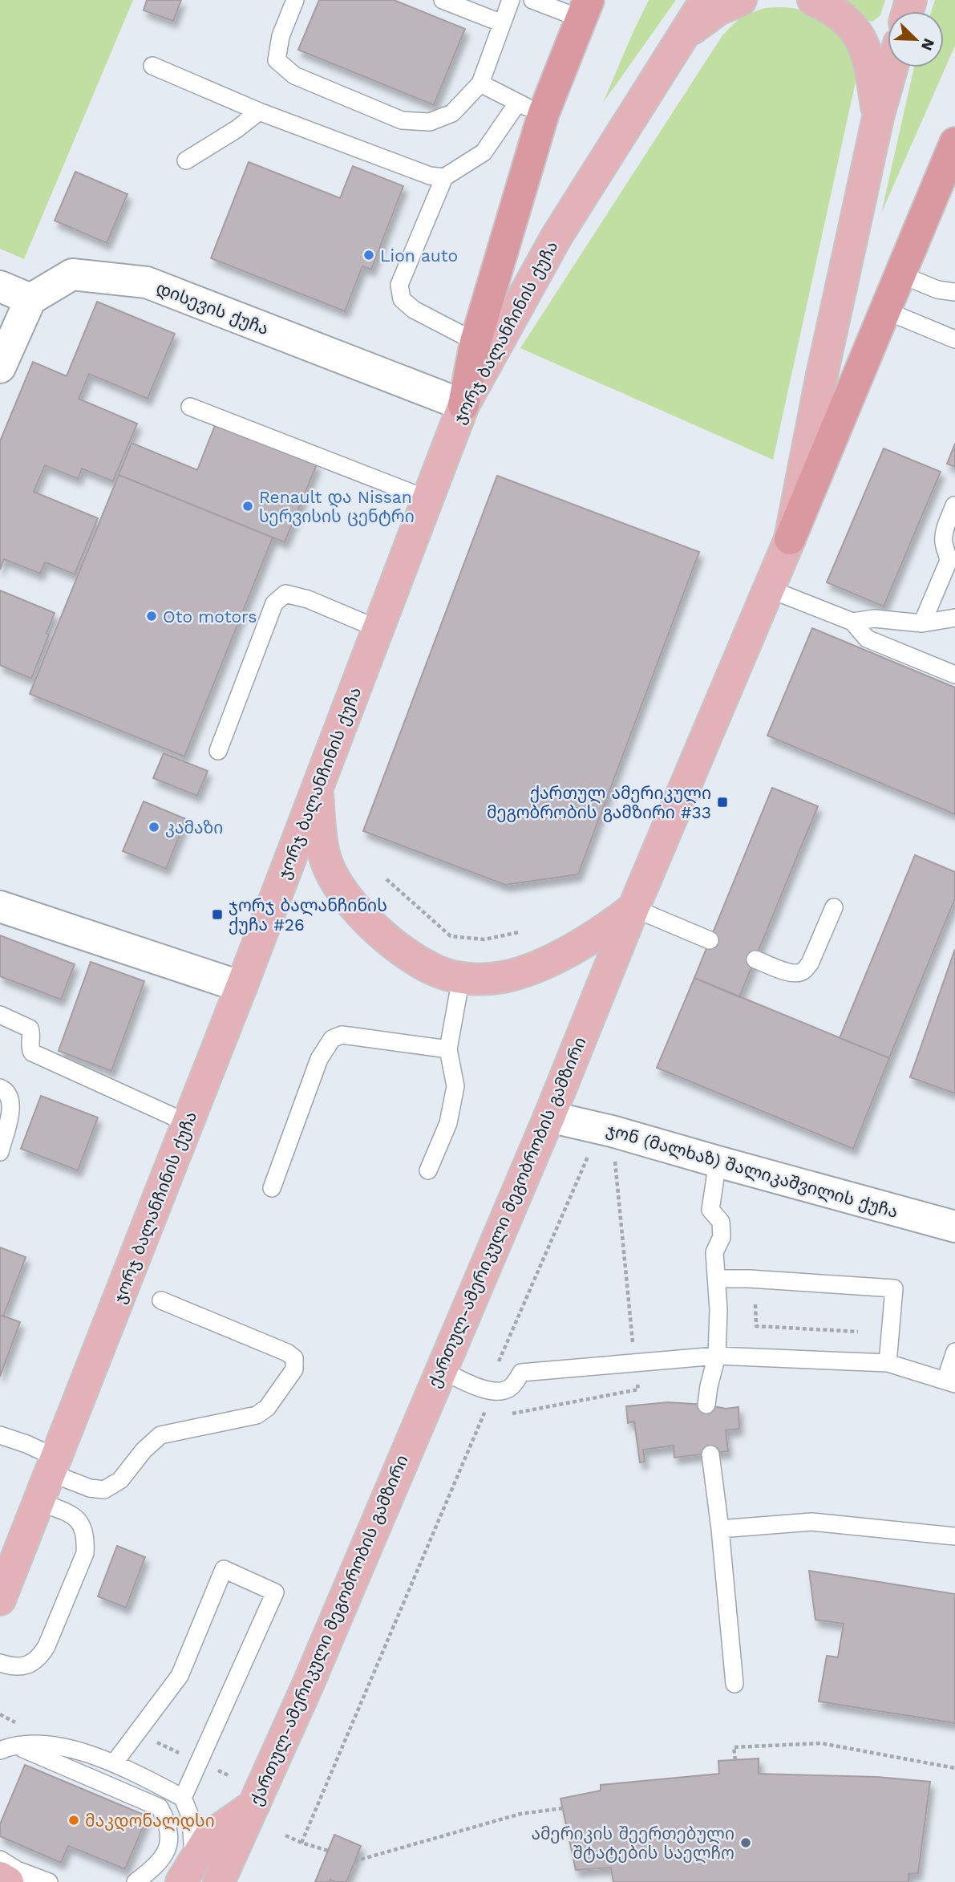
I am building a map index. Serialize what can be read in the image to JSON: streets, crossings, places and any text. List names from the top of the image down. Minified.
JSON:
{"streets":{"main road":["ჯორჯ ბალანჩინის ქუჩა","ქართულ-ამერიკული მეგობრობის გამზირი"],"street":["დისევის ქუჩა","ჯონ (მალხაზ) შალიკაშვილის ქუჩა"]},"crossings":[["დისევის ქუჩა","ჯორჯ ბალანჩინის ქუჩა"],["ჯონ (მალხაზ) შალიკაშვილის ქუჩა","ქართულ-ამერიკული მეგობრობის გამზირი"]],"places":{"other":["Lion auto","Renault და Nissan სერვისის ცენტრი","Oto motors","კამაზი","მაკდონალდსი","ამერიკის შეერთებული შტატების საელჩო"],"transit":["ქართულ ამერიკული მეგობრობის გამზირი #33","ჯორჯ ბალანჩინის ქუჩა #26"]},"north":"bottom right"}
